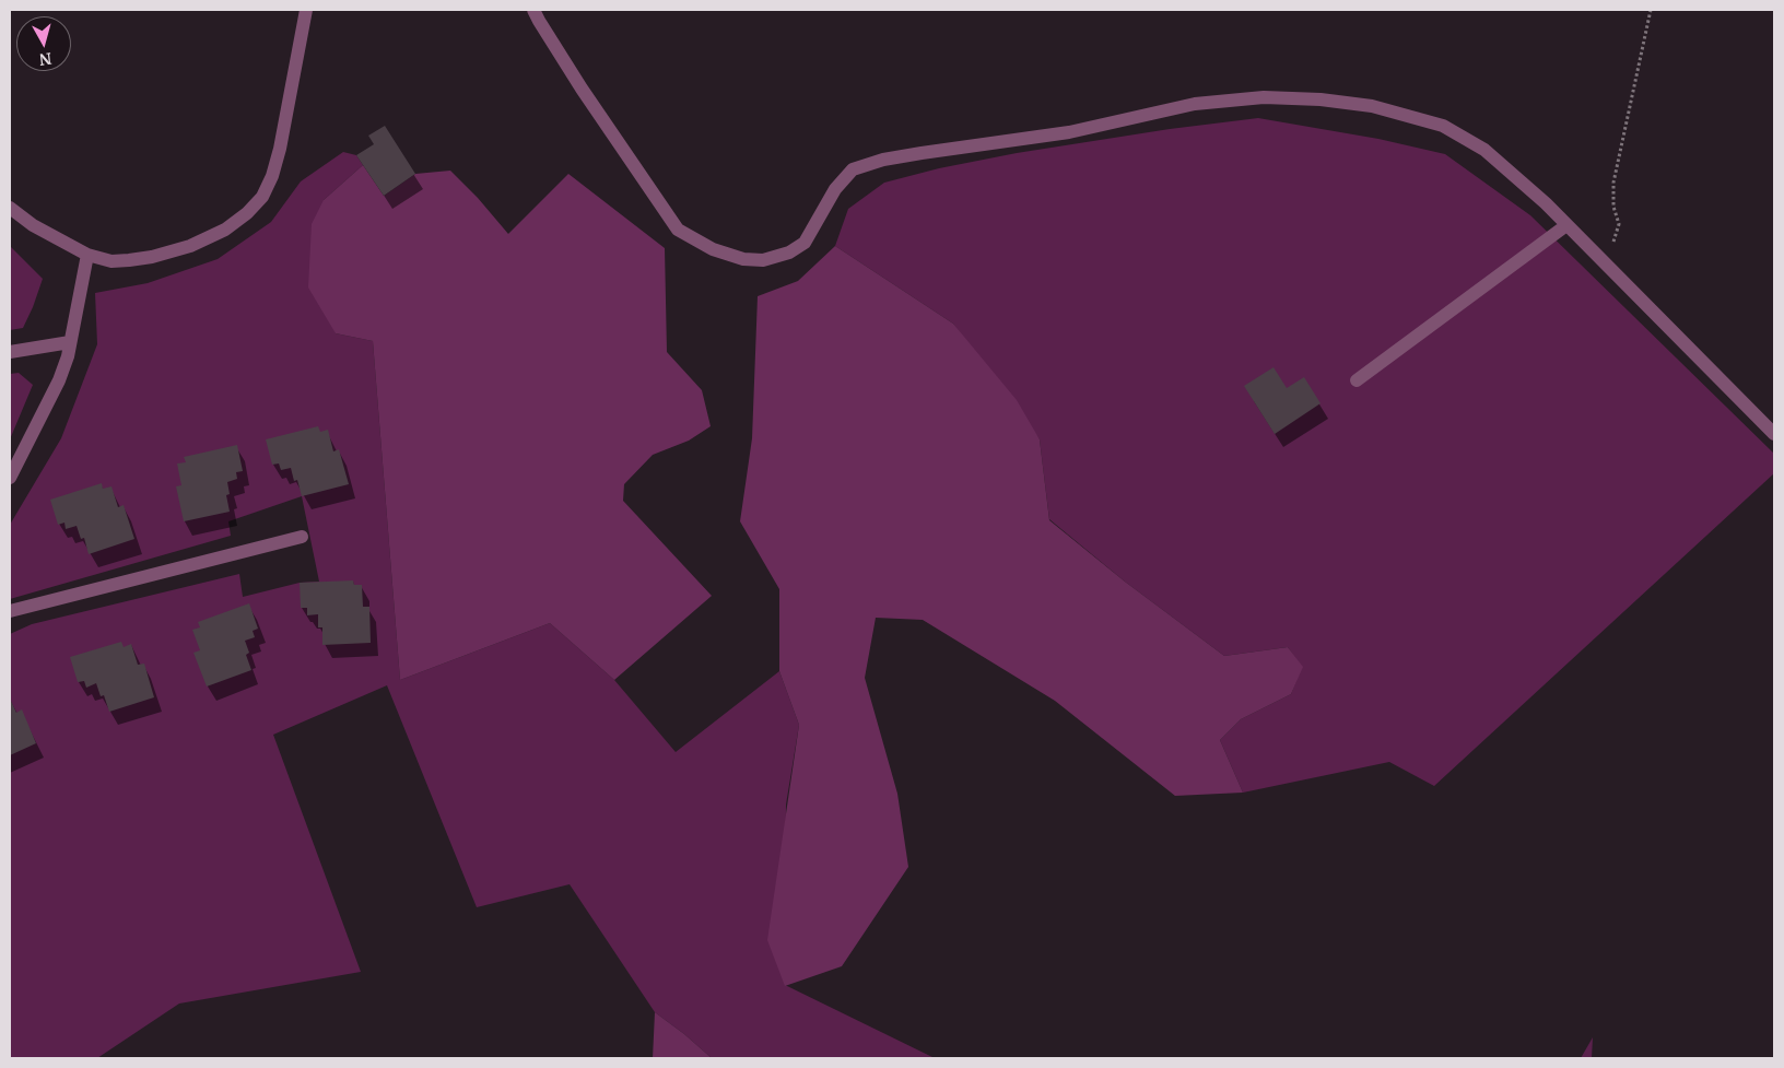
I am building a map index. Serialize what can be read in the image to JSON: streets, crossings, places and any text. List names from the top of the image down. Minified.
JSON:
{"north":"bottom"}
